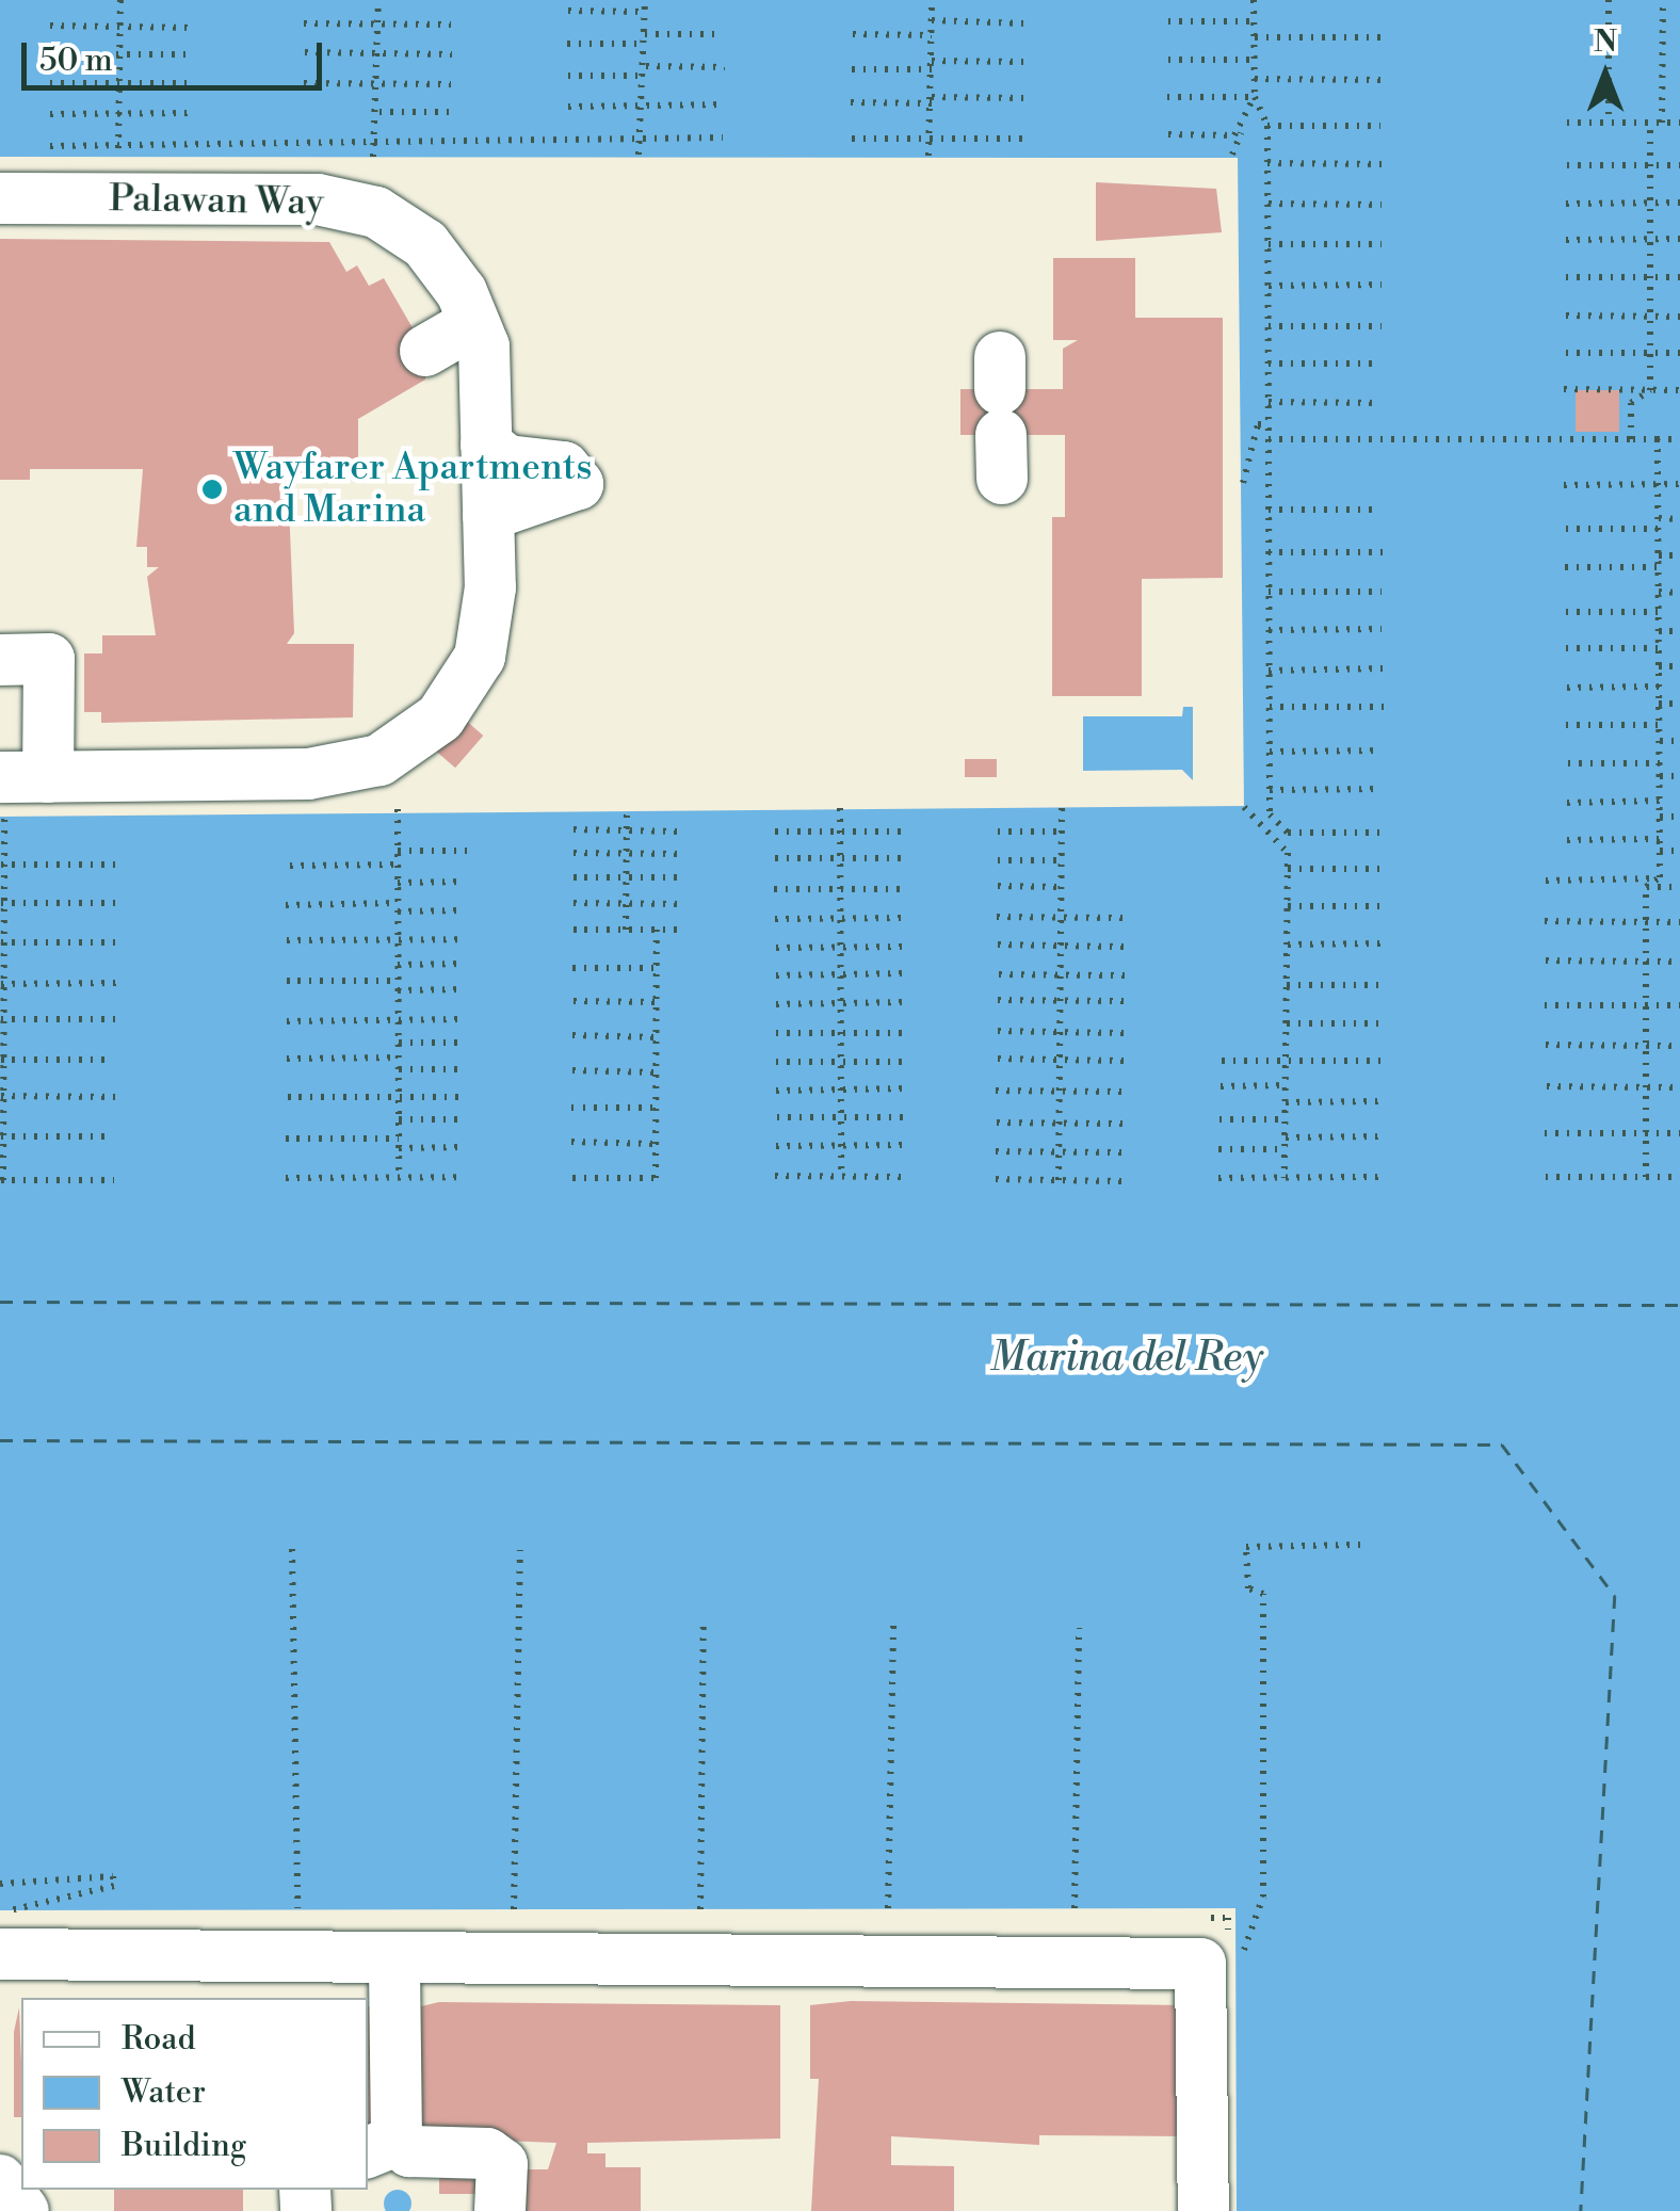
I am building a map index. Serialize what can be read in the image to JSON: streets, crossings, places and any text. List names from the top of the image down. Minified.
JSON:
{"streets":{"street":["Palawan Way"]},"water":["Marina del Rey"],"places":["Wayfarer Apartments and Marina"],"legend":["Road","Water","Building"],"scale_bar":"50 m","north":"top"}
